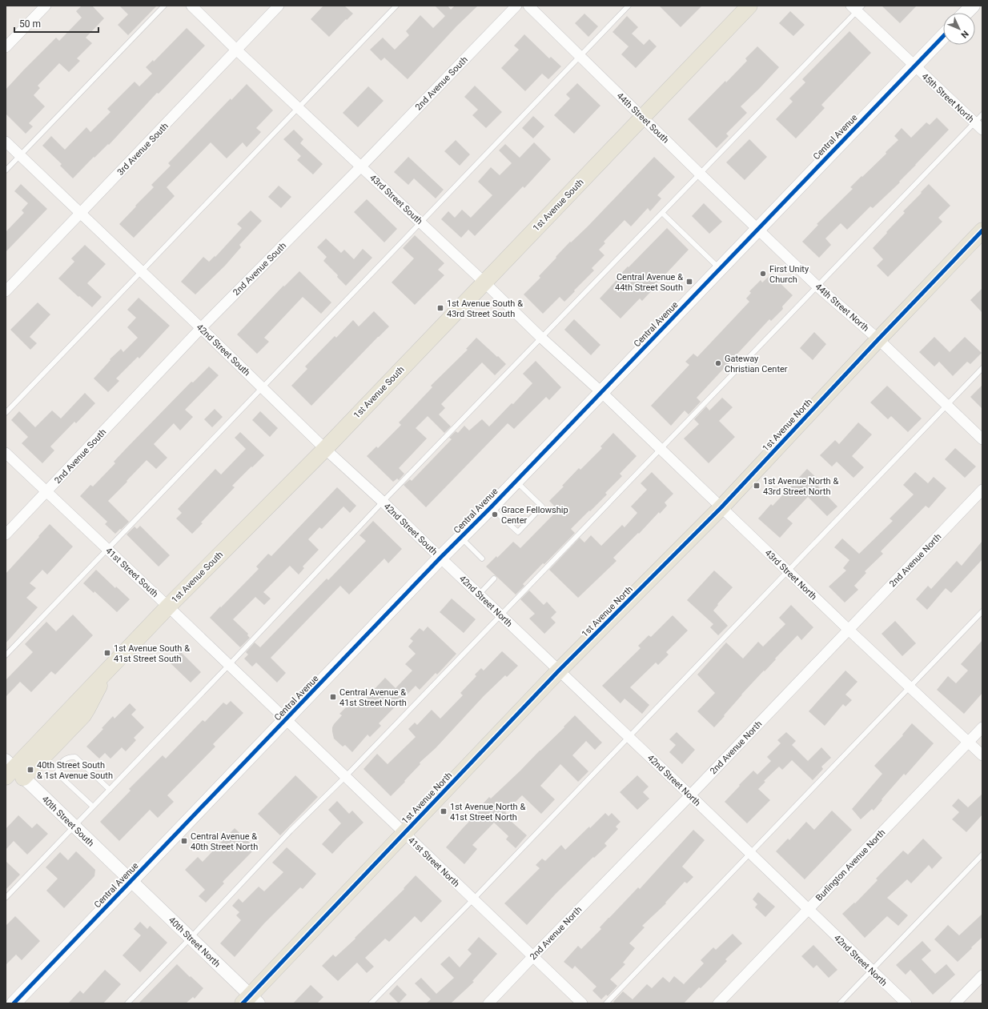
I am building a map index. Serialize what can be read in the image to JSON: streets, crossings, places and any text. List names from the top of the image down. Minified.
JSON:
{"streets":{"main road":["Central Avenue","1st Avenue South","1st Avenue North"],"street":["2nd Avenue South","45th Street North","44th Street South","3rd Avenue South","43rd Street South","44th Street North","42nd Street South","2nd Avenue North","41st Street South","43rd Street North","42nd Street North","40th Street South","41st Street North","Burlington Avenue North","40th Street North"]},"crossings":[["2nd Avenue South","43rd Street South"],["2nd Avenue South","42nd Street South"],["2nd Avenue South","41st Street South"],["45th Street North","Central Avenue"],["44th Street South","Central Avenue"],["44th Street South","1st Avenue South"],["44th Street South","44th Street North"],["Central Avenue","43rd Street South"],["Central Avenue","44th Street North"],["Central Avenue","42nd Street South"],["Central Avenue","41st Street South"],["Central Avenue","43rd Street North"],["Central Avenue","42nd Street North"],["Central Avenue","40th Street South"],["Central Avenue","41st Street North"],["Central Avenue","40th Street North"],["3rd Avenue South","43rd Street South"],["3rd Avenue South","42nd Street South"],["43rd Street South","1st Avenue South"],["43rd Street South","43rd Street North"],["1st Avenue South","42nd Street South"],["1st Avenue South","41st Street South"],["1st Avenue South","40th Street South"],["44th Street North","1st Avenue North"],["42nd Street South","42nd Street North"],["1st Avenue North","43rd Street North"],["1st Avenue North","42nd Street North"],["1st Avenue North","41st Street North"],["1st Avenue North","40th Street North"],["2nd Avenue North","43rd Street North"],["2nd Avenue North","42nd Street North"],["2nd Avenue North","41st Street North"],["41st Street South","41st Street North"],["43rd Street North","Burlington Avenue North"],["42nd Street North","Burlington Avenue North"],["40th Street South","40th Street North"]],"places":{"other":["First Unity Church","Gateway Christian Center","Grace Fellowship Center"],"transit":["Central Avenue & 44th Street South","1st Avenue South & 43rd Street South","1st Avenue North & 43rd Street North","1st Avenue South & 41st Street South","Central Avenue & 41st Street North","40th Street South & 1st Avenue South","1st Avenue North & 41st Street North","Central Avenue & 40th Street North"]},"scale_bar":"50 m","north":"bottom right"}
